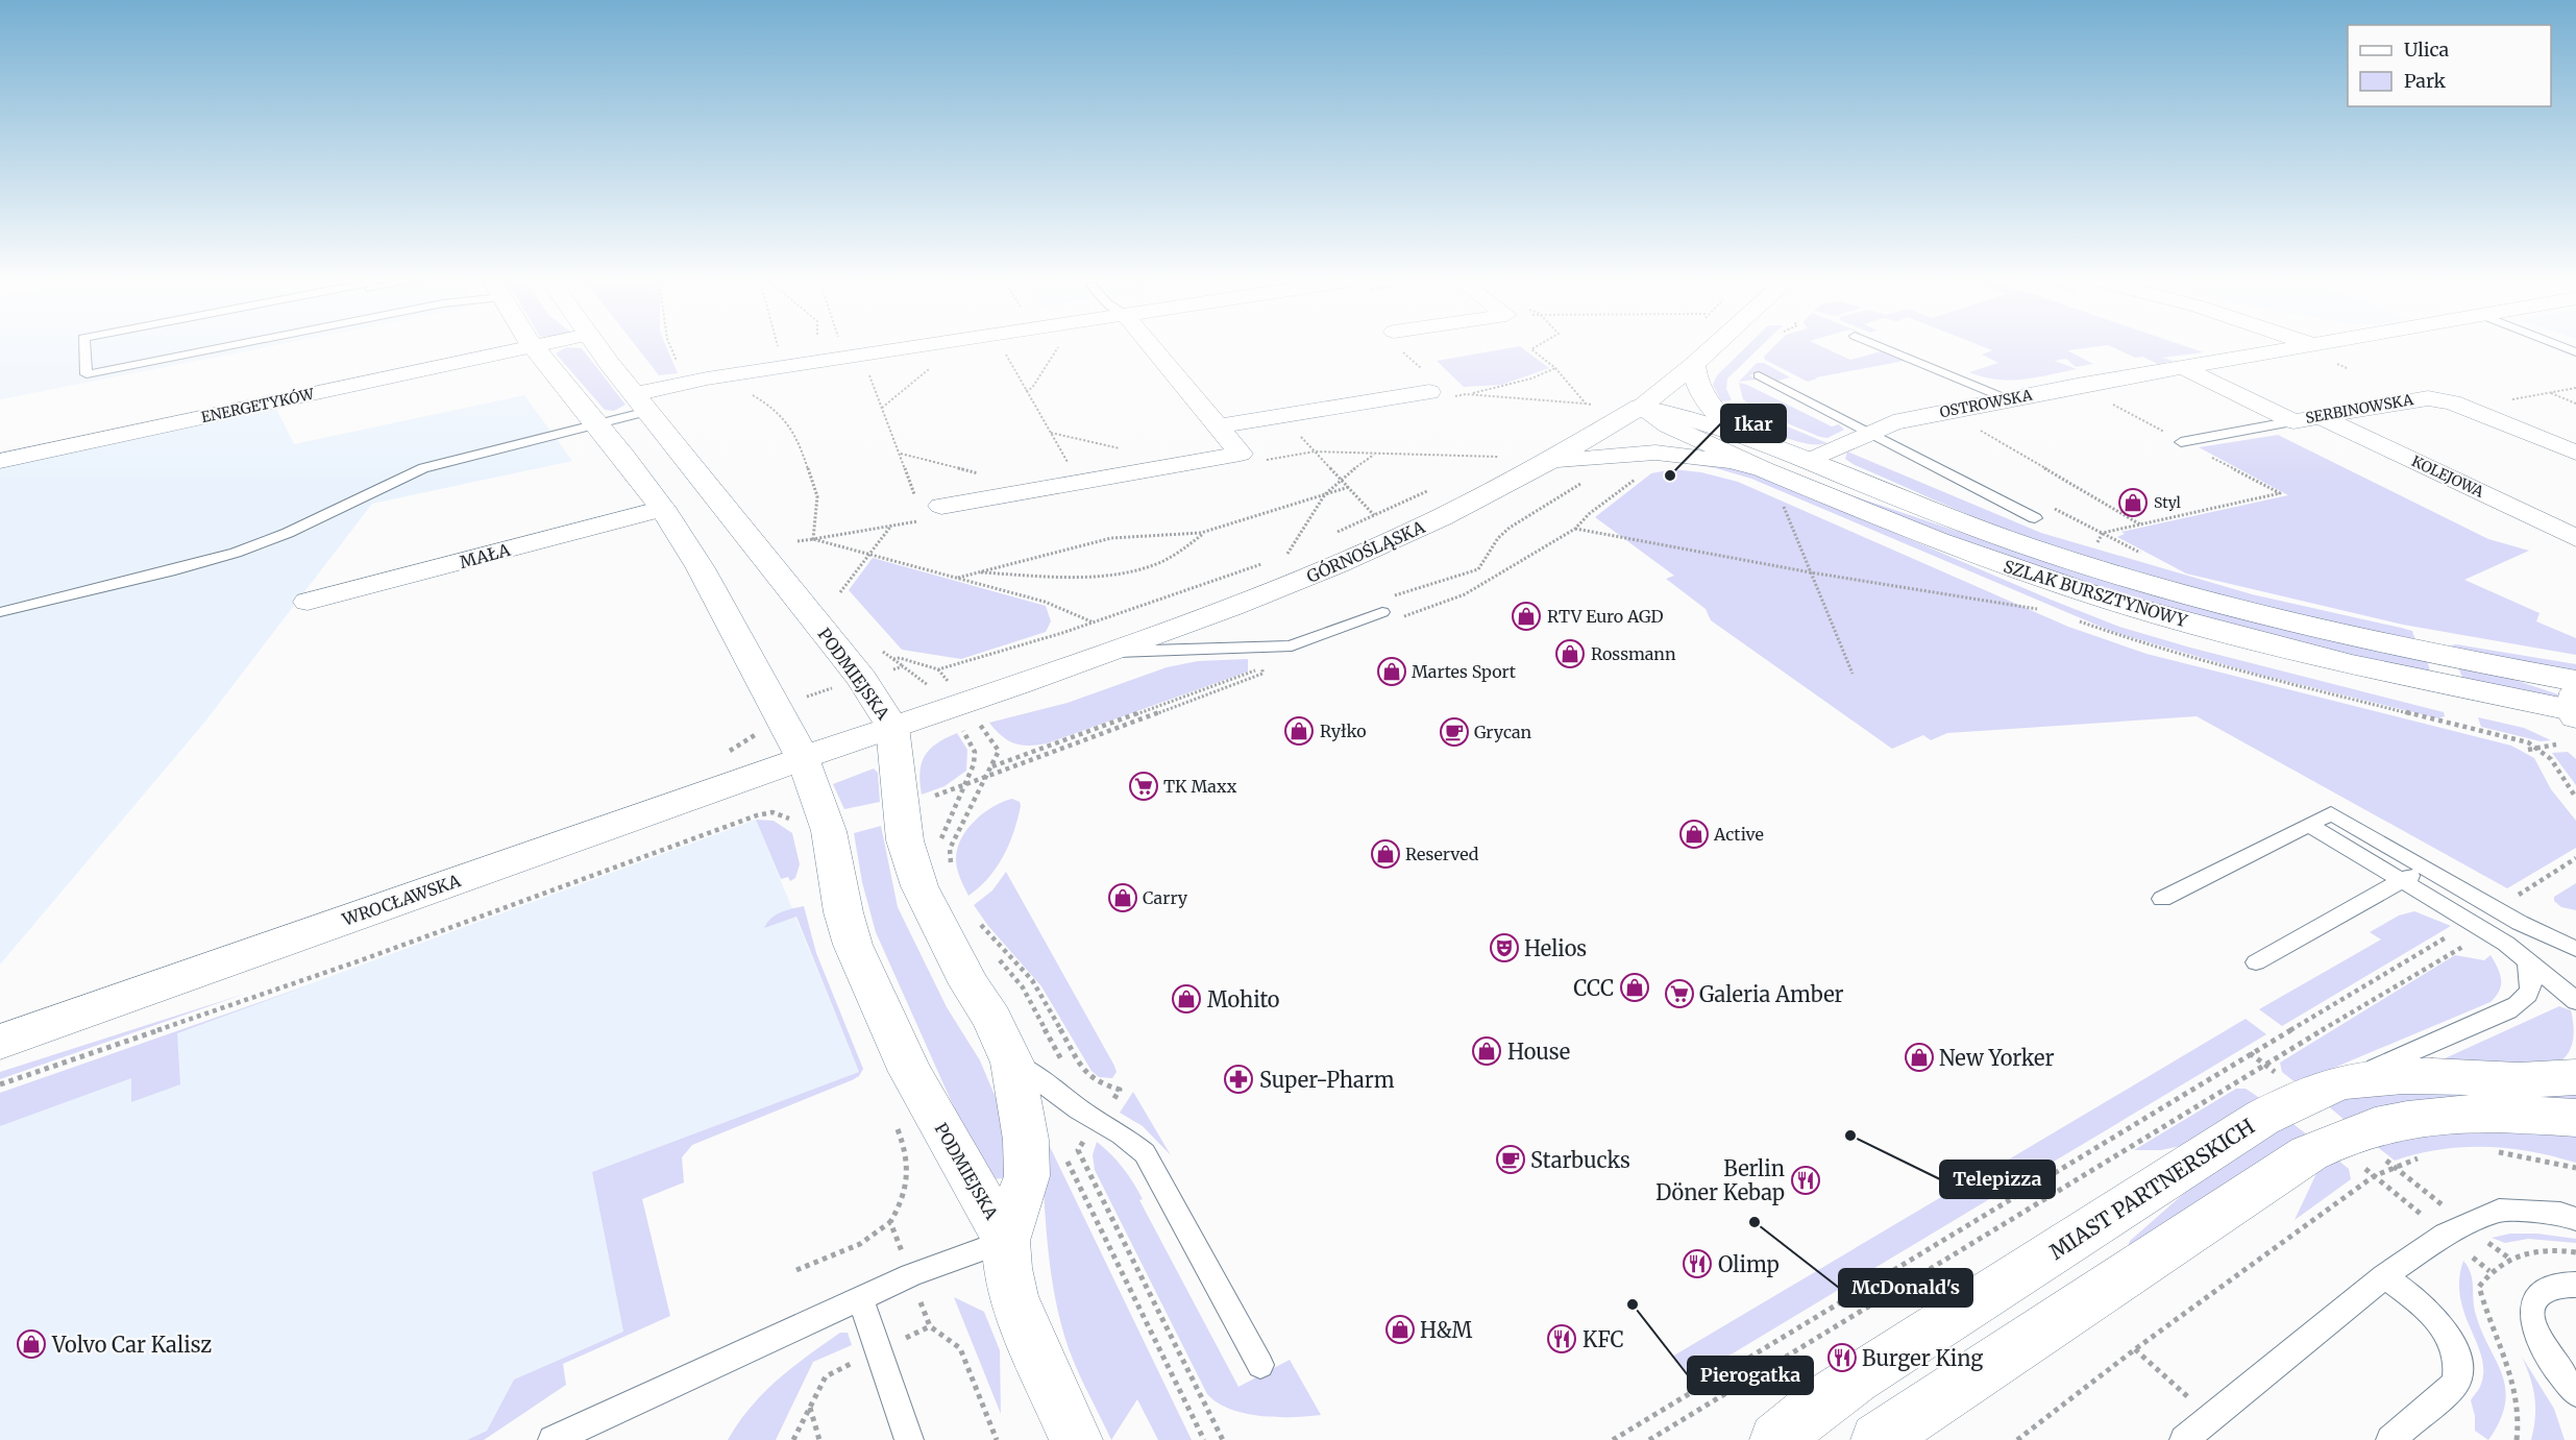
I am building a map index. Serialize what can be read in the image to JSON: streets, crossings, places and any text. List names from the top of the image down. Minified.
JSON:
{"streets":{"main road":["GÓRNOŚLĄSKA","SZLAK BURSZTYNOWY","PODMIEJSKA","WROCŁAWSKA"],"street":["OSTROWSKA","ENERGETYKÓW","SERBINOWSKA","KOLEJOWA","MAŁA","MIAST PARTNERSKICH"]},"crossings":[["OSTROWSKA","SERBINOWSKA"],["OSTROWSKA","SZLAK BURSZTYNOWY"],["SERBINOWSKA","KOLEJOWA"],["GÓRNOŚLĄSKA","SZLAK BURSZTYNOWY"],["GÓRNOŚLĄSKA","PODMIEJSKA"],["GÓRNOŚLĄSKA","WROCŁAWSKA"],["MAŁA","PODMIEJSKA"],["PODMIEJSKA","WROCŁAWSKA"]],"places":{"other":["Ikar","Telepizza","McDonald's","Pierogatka"],"shop":["Styl","RTV Euro AGD","Rossmann","Martes Sport","Ryłko","Active","Reserved","Carry","CCC","Mohito","House","New Yorker","H&M","Volvo Car Kalisz"],"cafe":["Grycan","Starbucks"],"supermarket":["TK Maxx","Galeria Amber"],"theatre":["Helios"],"pharmacy":["Super-Pharm"],"restaurant":["Berlin Döner Kebap","Olimp","KFC","Burger King"]},"legend":["Ulica","Park"]}
